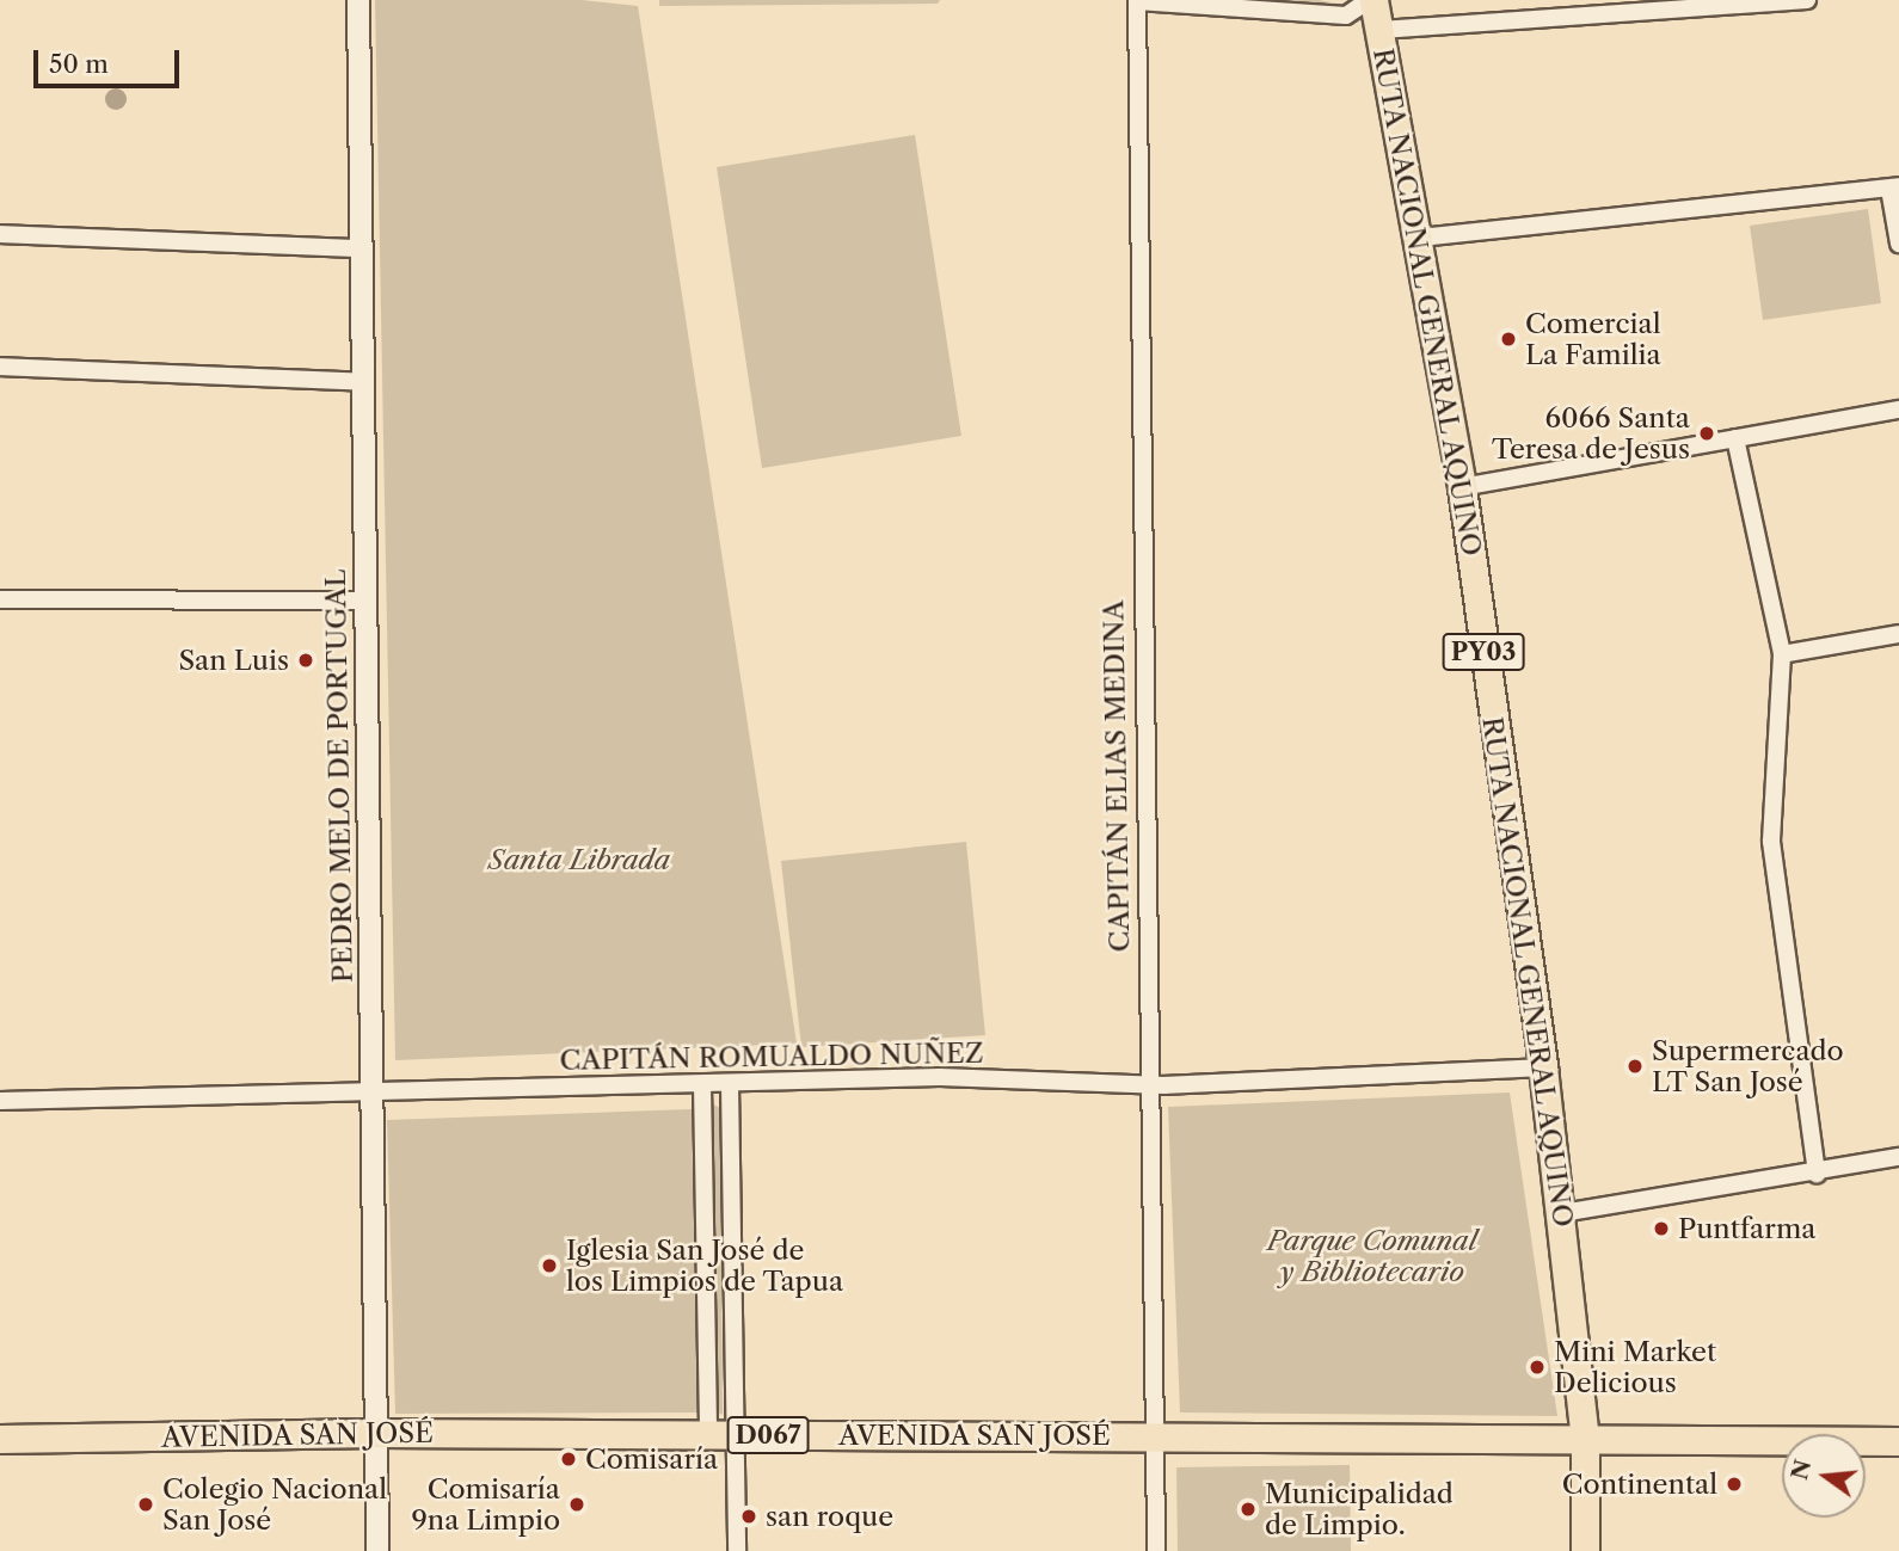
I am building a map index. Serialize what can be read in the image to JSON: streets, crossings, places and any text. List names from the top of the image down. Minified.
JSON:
{"streets":{"main road":["RUTA NACIONAL GENERAL AQUINO","PY03","AVENIDA SAN JOSÉ","D067"],"street":["PEDRO MELO DE PORTUGAL","CAPITÁN ELIAS MEDINA","CAPITÁN ROMUALDO NUÑEZ"]},"crossings":[["RUTA NACIONAL GENERAL AQUINO","CAPITÁN ROMUALDO NUÑEZ"],["RUTA NACIONAL GENERAL AQUINO","AVENIDA SAN JOSÉ"],["PEDRO MELO DE PORTUGAL","CAPITÁN ROMUALDO NUÑEZ"],["PEDRO MELO DE PORTUGAL","AVENIDA SAN JOSÉ"],["CAPITÁN ELIAS MEDINA","CAPITÁN ROMUALDO NUÑEZ"],["CAPITÁN ELIAS MEDINA","AVENIDA SAN JOSÉ"]],"parks":["Santa Librada","Parque Comunal y Bibliotecario"],"places":["Comercial La Familia","6066 Santa Teresa de Jesus","San Luis","Supermercado LT San José","Puntfarma","Iglesia San José de los Limpios de Tapua","Mini Market Delicious","Comisaría","Continental","Colegio Nacional San José","Comisaría 9na Limpio","Municipalidad de Limpio.","san roque"],"scale_bar":"50 m","north":"left"}
